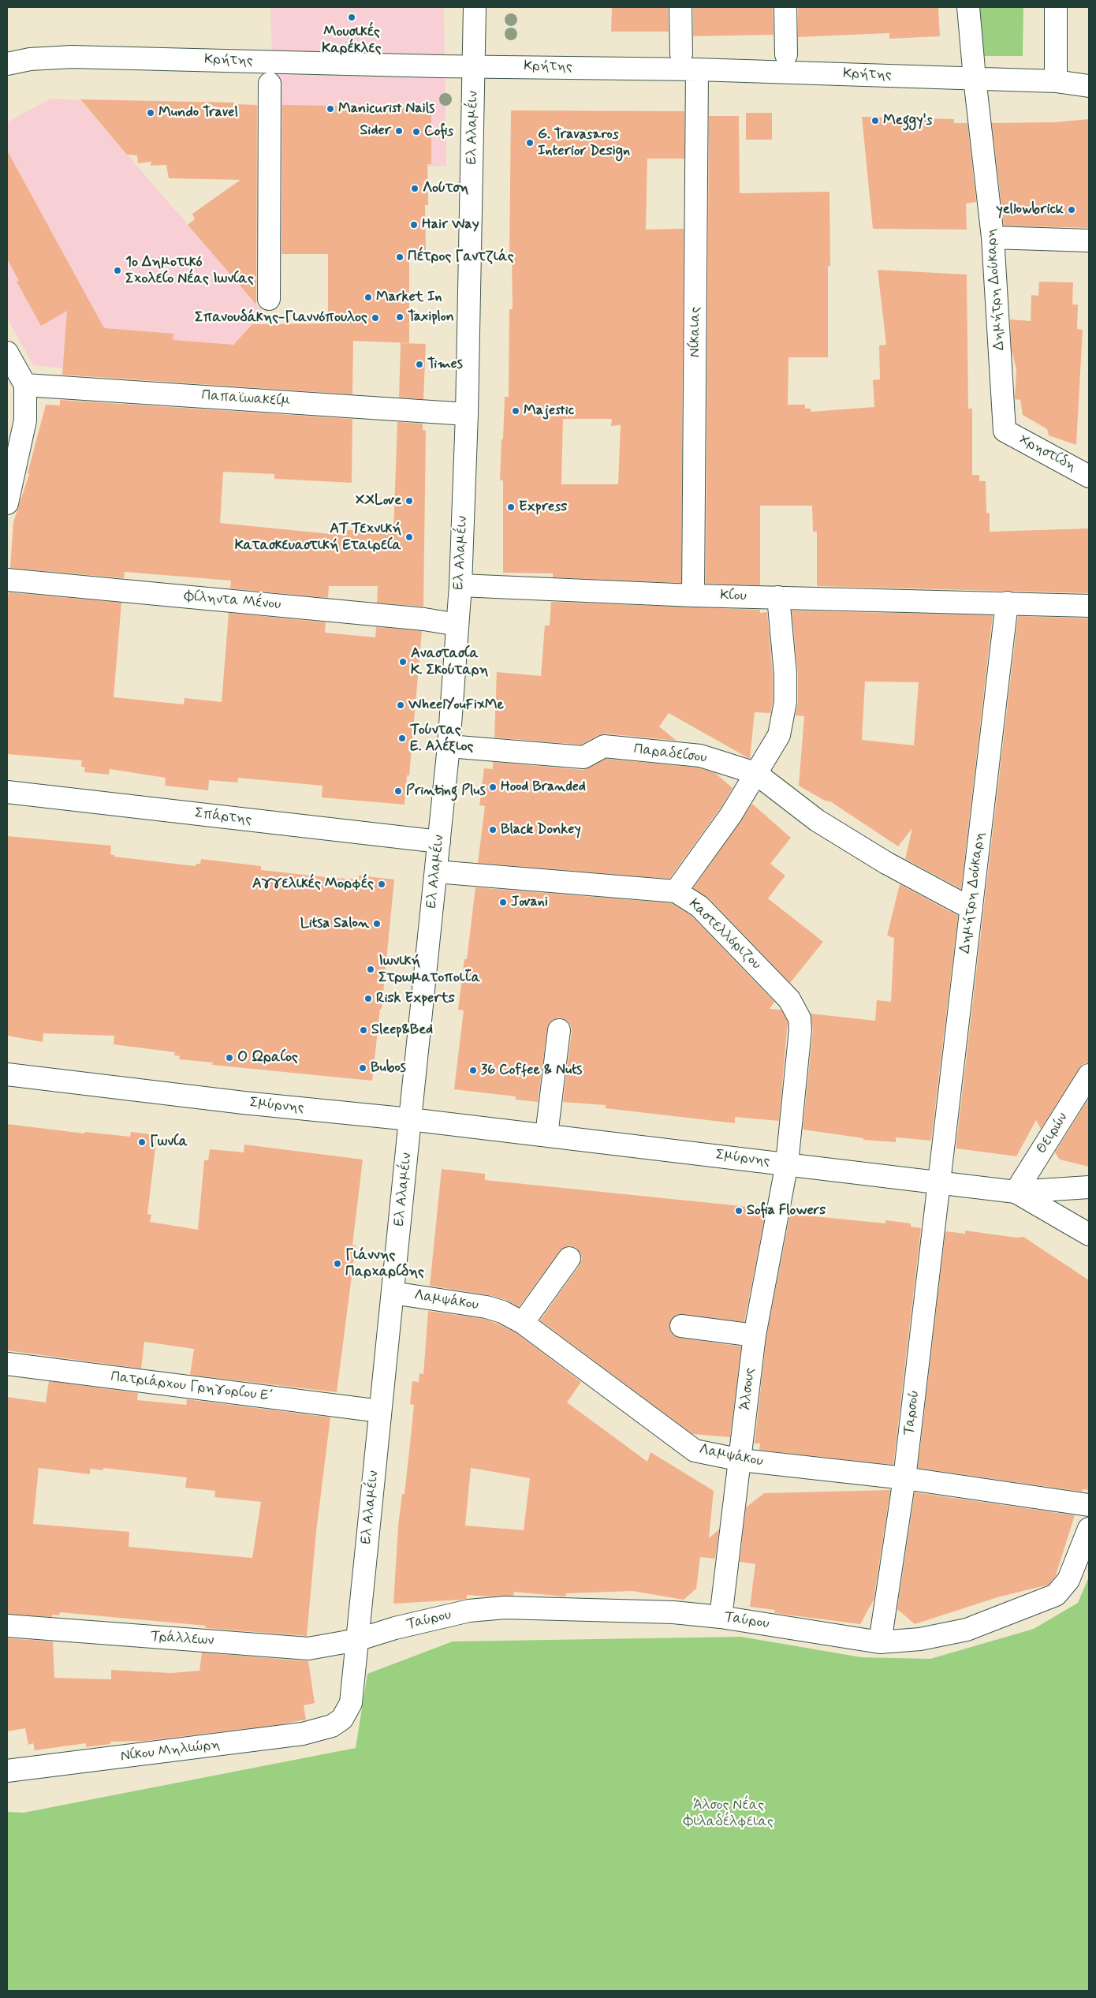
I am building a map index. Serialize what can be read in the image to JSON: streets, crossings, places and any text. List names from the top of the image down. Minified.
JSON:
{"streets":{"street":["Κρήτης","Ελ Αλαμέιν","Δημήτρη Δούκαρη","Νίκαιας","Παπαϊωακείμ","Χρηστίδη","Κίου","Φίληντα Μένου","Παραδείσου","Σπάρτης","Καστελλόριζου","Σμύρνης","Θειρών","Λαμψάκου","Πατριάρχου Γρηγορίου Ε΄","Άλσους","Ταρσού","Ταύρου","Τράλλεων","Νίκου Μηλιώρη"]},"crossings":[["Κρήτης","Ελ Αλαμέιν"],["Κρήτης","Δημήτρη Δούκαρη"],["Κρήτης","Νίκαιας"],["Ελ Αλαμέιν","Παπαϊωακείμ"],["Ελ Αλαμέιν","Κίου"],["Ελ Αλαμέιν","Φίληντα Μένου"],["Ελ Αλαμέιν","Παραδείσου"],["Ελ Αλαμέιν","Σπάρτης"],["Ελ Αλαμέιν","Καστελλόριζου"],["Ελ Αλαμέιν","Σμύρνης"],["Ελ Αλαμέιν","Λαμψάκου"],["Ελ Αλαμέιν","Πατριάρχου Γρηγορίου Ε΄"],["Ελ Αλαμέιν","Ταύρου"],["Ελ Αλαμέιν","Τράλλεων"],["Ελ Αλαμέιν","Νίκου Μηλιώρη"],["Δημήτρη Δούκαρη","Χρηστίδη"],["Δημήτρη Δούκαρη","Κίου"],["Δημήτρη Δούκαρη","Παραδείσου"],["Δημήτρη Δούκαρη","Σμύρνης"],["Δημήτρη Δούκαρη","Ταρσού"],["Νίκαιας","Κίου"],["Καστελλόριζου","Σμύρνης"],["Καστελλόριζου","Άλσους"],["Σμύρνης","Θειρών"],["Σμύρνης","Άλσους"],["Σμύρνης","Ταρσού"],["Λαμψάκου","Άλσους"],["Λαμψάκου","Ταρσού"],["Άλσους","Ταύρου"],["Ταρσού","Ταύρου"],["Ταύρου","Τράλλεων"]],"parks":["Άλσος Νέας Φιλαδέλφειας"],"places":["Μουσικές Καρέκλες","Manicurist Nails","Mundo Travel","Meggy's","Sider","Cofis","G. Travasaros Interior Design","Λούτση","yellowbrick","Hair Way","Πέτρος Γαντζιάς","1ο Δημοτικό Σχολείο Νέας Ιωνίας","Market In","Taxiplon","Σπανουδάκης-Γιαννόπουλος","Times","Majestic","XXLove","Express","ΑΤ Τεχνική Κατασκευαστική Εταιρεία","Αναστασία Κ. Σκούταρη","WheelYouFixMe","Τούντας Ε. Αλέξιος","Hood Branded","Printing Plus","Black Donkey","Αγγελικές Μορφές","Jovani","Litsa Salon","Ιωνική Στρωματοποιΐα","Risk Experts","Sleep&Bed","Ο Ωραίος","Bubos","36 Coffee & Nuts","Γωνία","Sofia Flowers","Γιάννης Παρχαρίδης"]}
